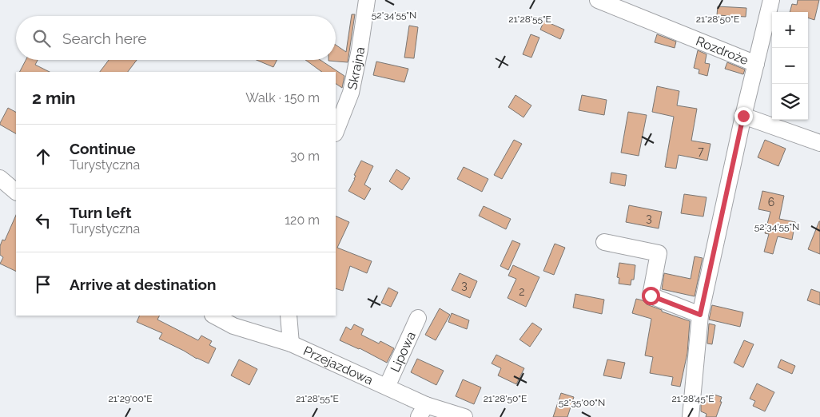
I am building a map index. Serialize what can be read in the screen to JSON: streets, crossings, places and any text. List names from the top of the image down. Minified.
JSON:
{"streets":{"street":["Rozdroże","Skrajna","Lipowa","Przejazdowa"]},"crossings":[["Lipowa","Przejazdowa"]],"house_numbers":["7","6","3","3","2"],"page":{"map_buttons":["+","−"],"search":"Search here","heading":["2 min","Walk · 150 m"],"list":[["Continue","Turystyczna","30 m"],["Turn left","Turystyczna","120 m"],"Arrive at destination"]},"coordinates":["52°34'55\"N","21°28'55\"E","21°28'50\"E","21°29'00\"E","21°28'45\"E","52°35'00\"N"]}
